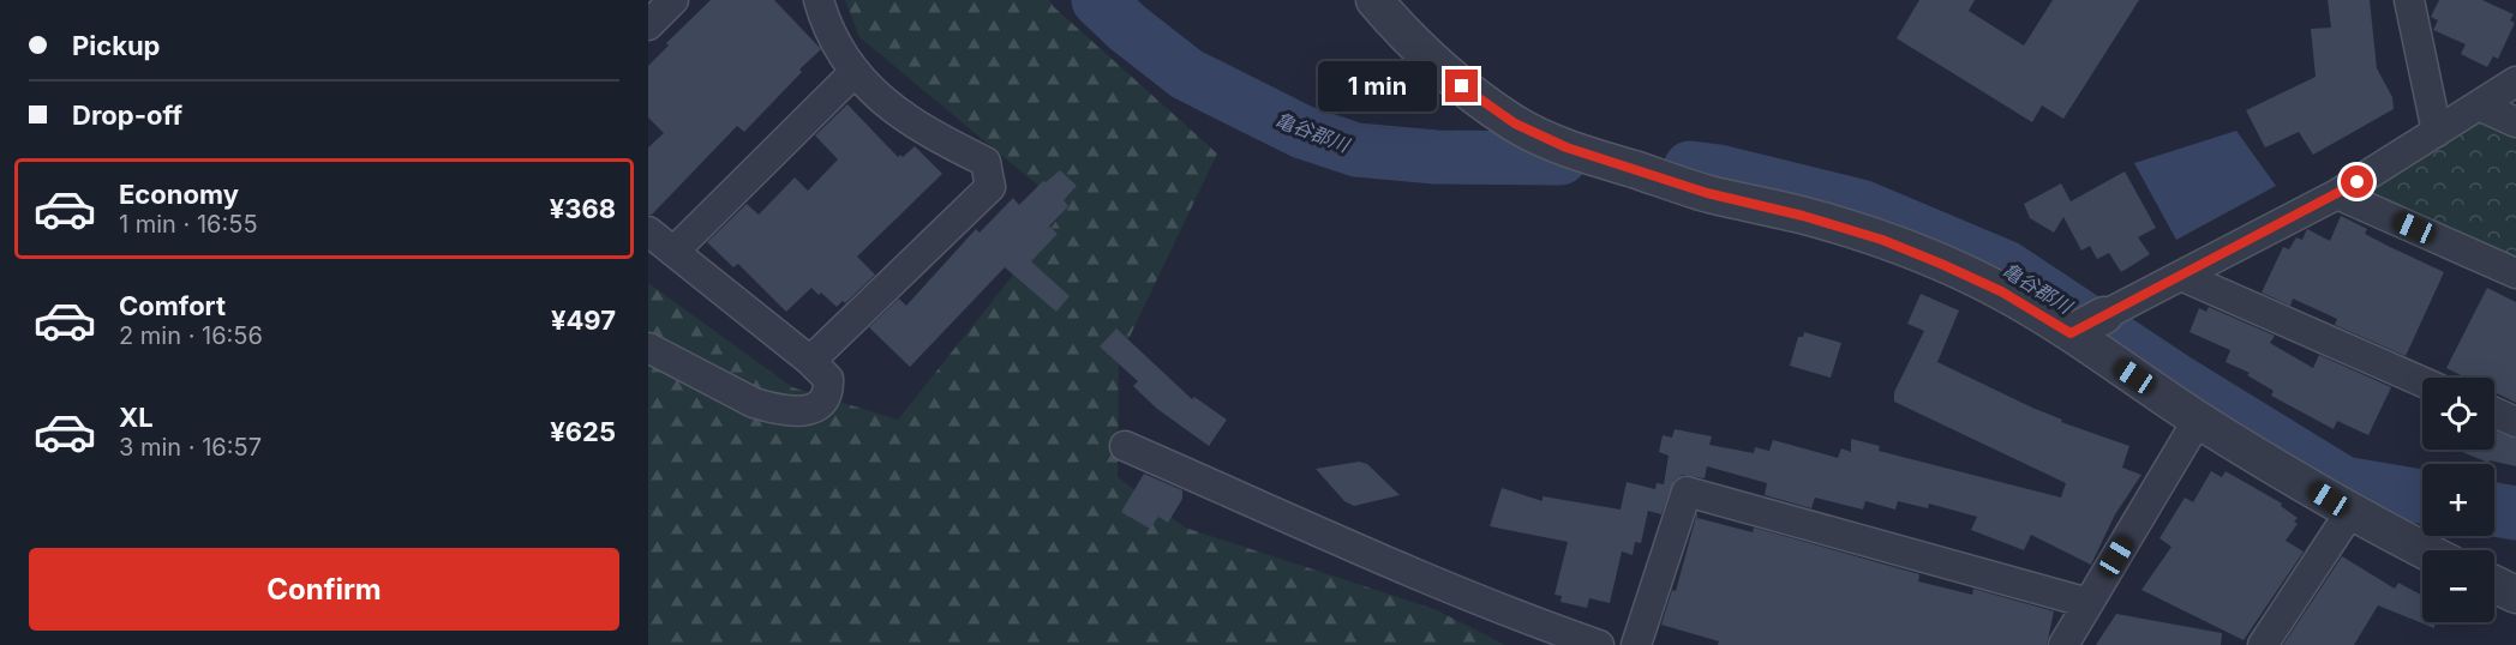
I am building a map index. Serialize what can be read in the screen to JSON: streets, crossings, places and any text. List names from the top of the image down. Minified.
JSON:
{"water":["亀谷郡川"],"page":{"banner":["Pickup","Drop-off"],"bubble":"1 min","list":[{"name":"Economy","note":"1 min · 16:55","value":"¥368"},{"name":"Comfort","note":"2 min · 16:56","value":"¥497"},{"name":"XL","note":"3 min · 16:57","value":"¥625"}],"map_buttons":["+","−"],"buttons":"Confirm"}}
